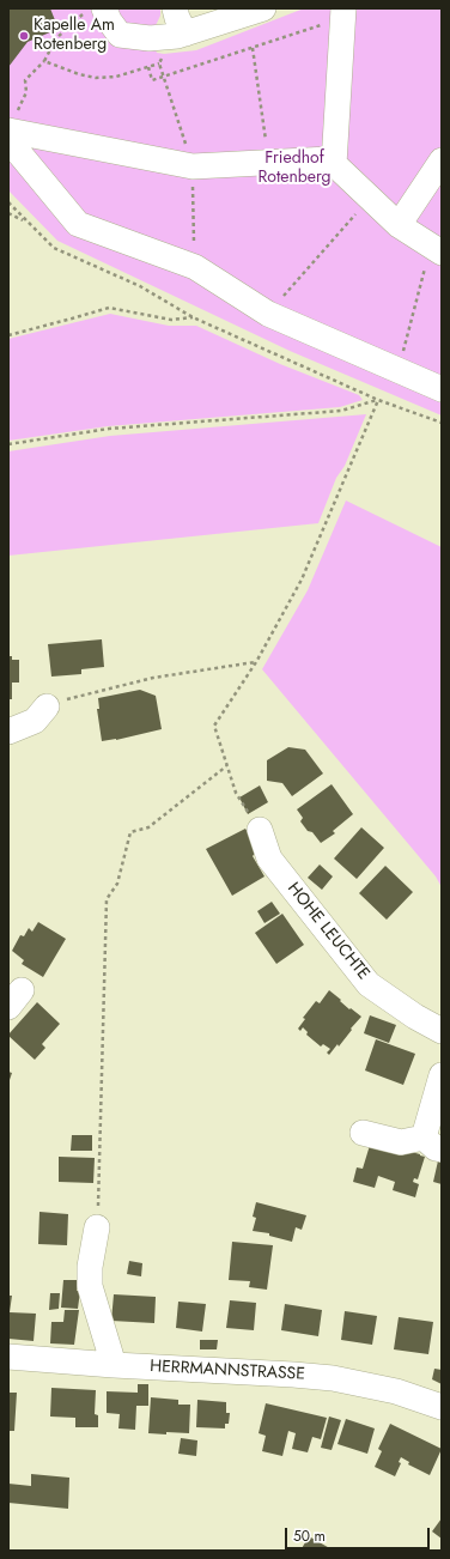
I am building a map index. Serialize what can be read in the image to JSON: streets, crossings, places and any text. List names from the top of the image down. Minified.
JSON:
{"streets":{"street":["HOHE LEUCHTE","HERRMANNSTRASSE"]},"parks":["Friedhof Rotenberg"],"places":["Kapelle Am Rotenberg"],"scale_bar":"50 m"}
